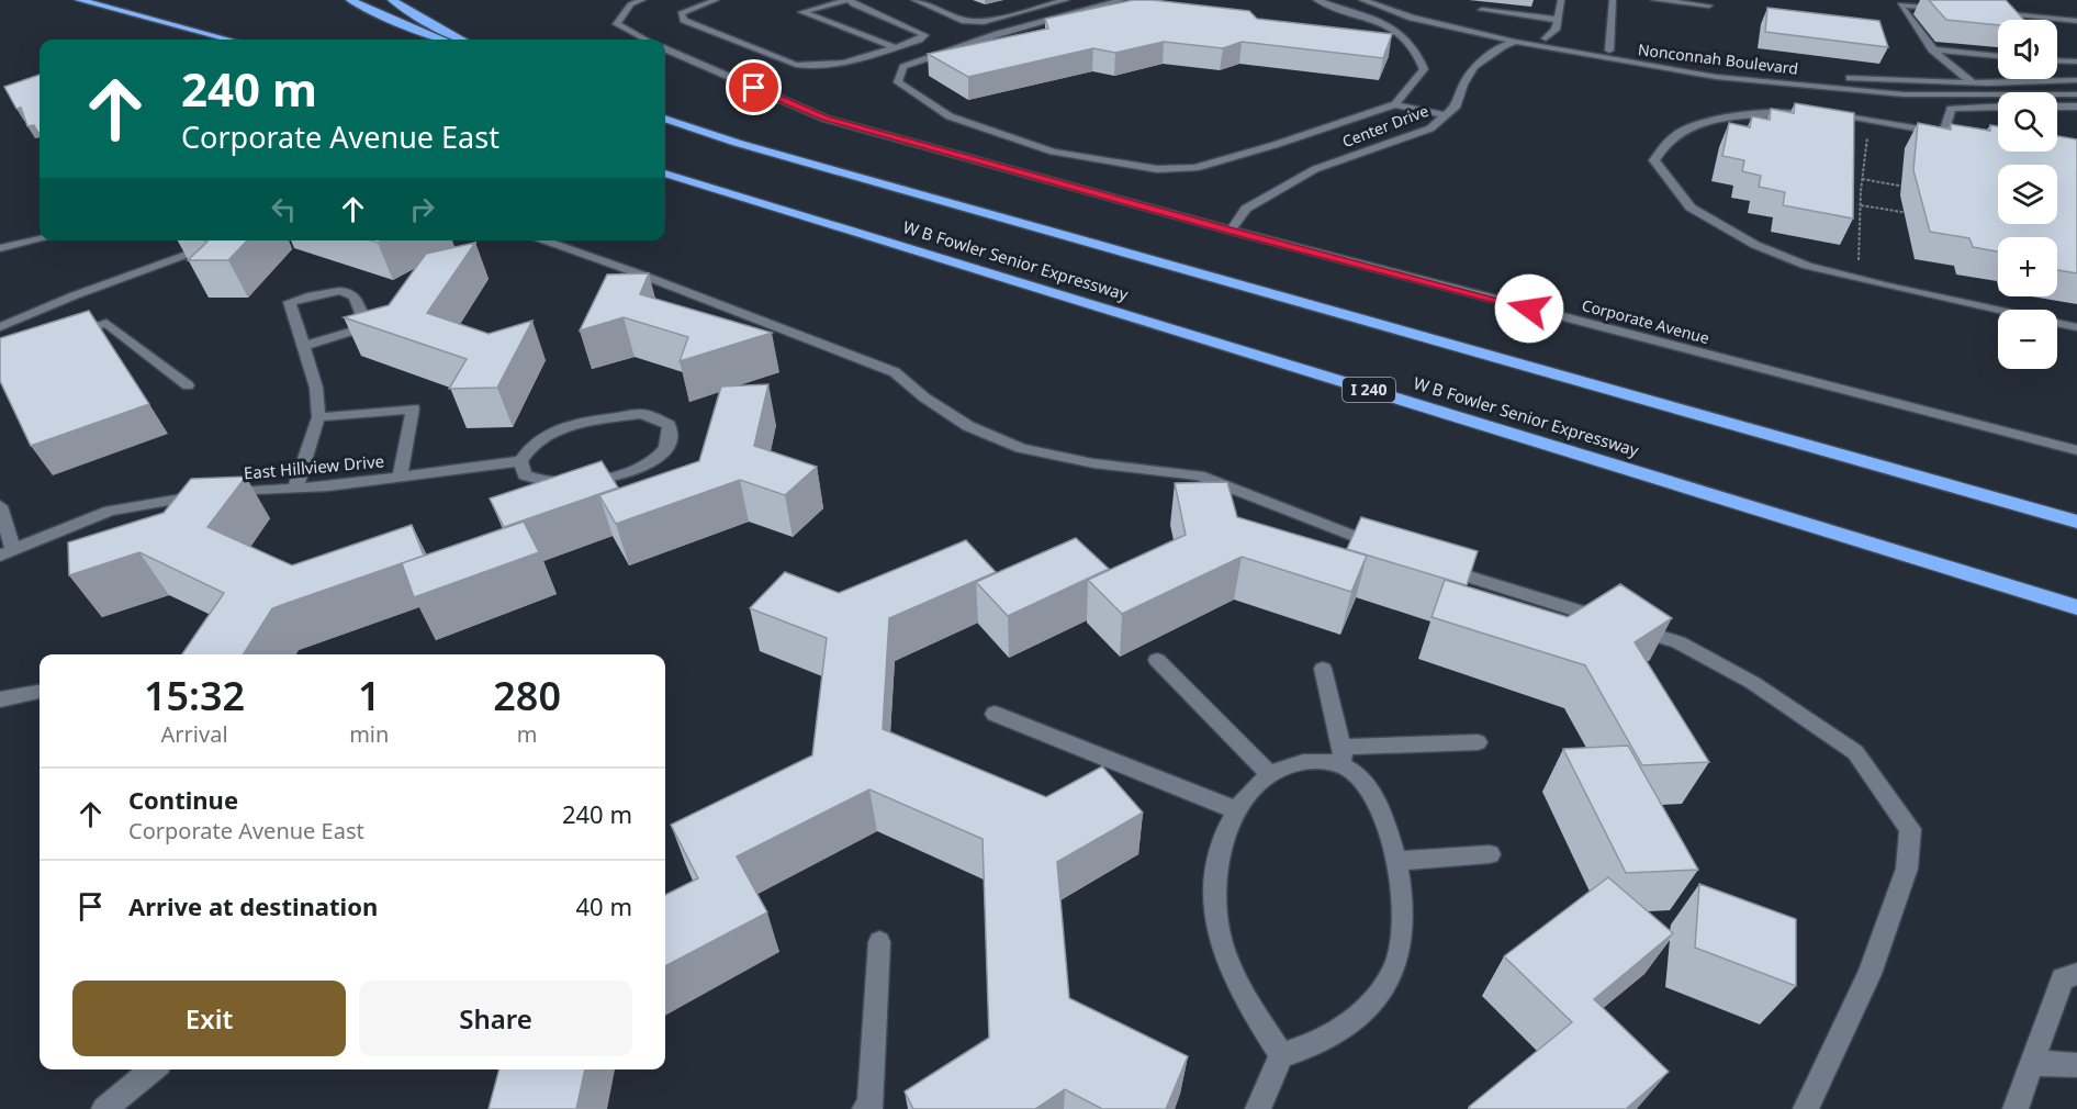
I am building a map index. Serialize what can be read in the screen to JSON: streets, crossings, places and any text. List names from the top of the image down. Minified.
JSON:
{"streets":{"highway":["W B Fowler Senior Expressway","I 240"],"street":["Nonconnah Boulevard","Center Drive","Corporate Avenue","East Hillview Drive"]},"crossings":[["Nonconnah Boulevard","Center Drive"],["Center Drive","Corporate Avenue"]],"page":{"map_buttons":["+","−"],"turn":["240 m","Corporate Avenue East"],"eta":["15:32","Arrival","1","min","280","m"],"list":[{"name":"Continue","note":"Corporate Avenue East","value":"240 m"},{"name":"Arrive at destination","value":"40 m"}],"buttons":["Exit","Share"]}}
